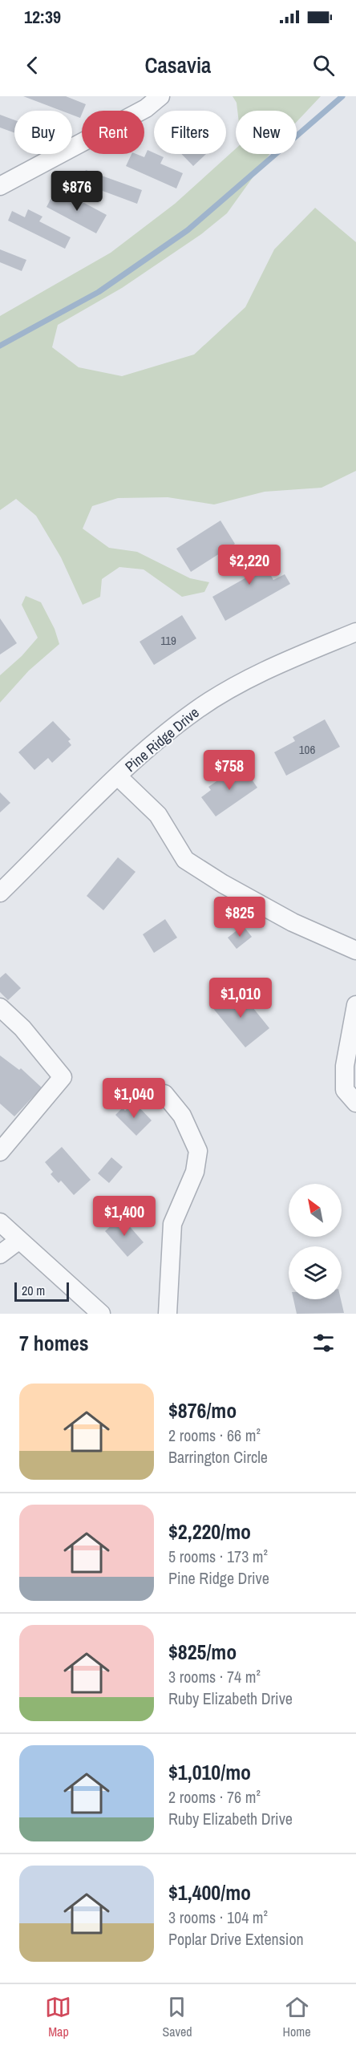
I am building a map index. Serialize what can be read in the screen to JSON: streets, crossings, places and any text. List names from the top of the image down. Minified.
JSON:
{"streets":{"street":["Pine Ridge Drive"]},"house_numbers":["119","106"],"scale_bar":"20 m","north":"top left","page":{"status":"12:39","header":"Casavia","chip":["Buy","Rent","Filters","New"],"price":["$876","$2,220","$758","$825","$1,010","$1,040","$1,400"],"scale":"20 m","heading":"7 homes","list":[{"name":"$876/mo","note":"2 rooms · 66 m² · Barrington Circle"},{"name":"$2,220/mo","note":"5 rooms · 173 m² · Pine Ridge Drive"},{"name":"$825/mo","note":"3 rooms · 74 m² · Ruby Elizabeth Drive"},{"name":"$1,010/mo","note":"2 rooms · 76 m² · Ruby Elizabeth Drive"},{"name":"$1,400/mo","note":"3 rooms · 104 m² · Poplar Drive Extension"}],"tabs":["Map","Saved","Home"]}}
